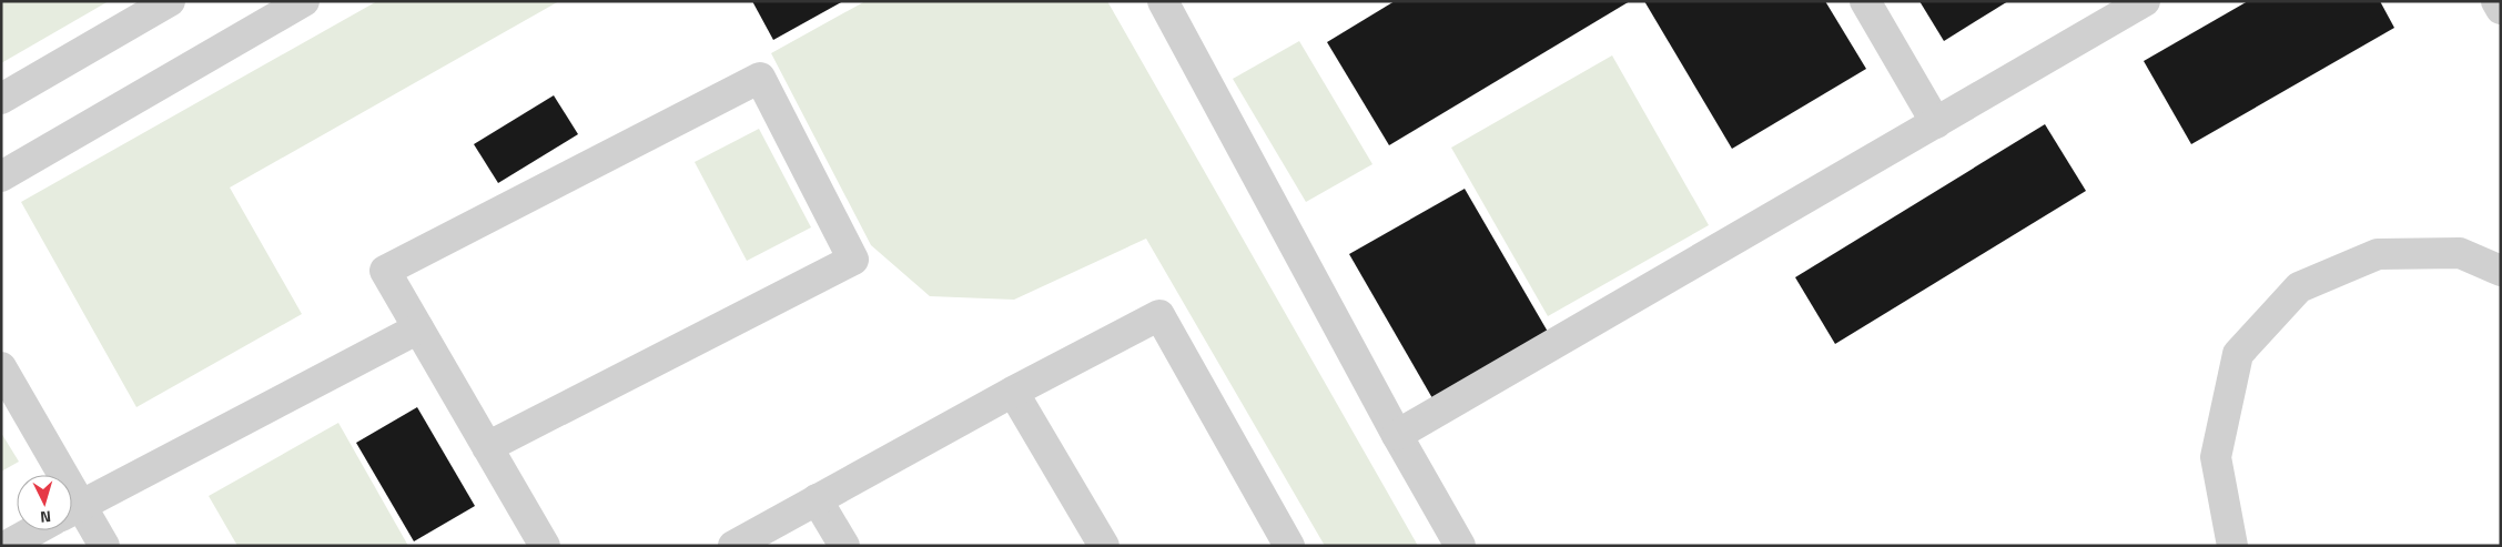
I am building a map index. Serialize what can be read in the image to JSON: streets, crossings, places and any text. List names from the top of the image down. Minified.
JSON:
{"north":"bottom"}
